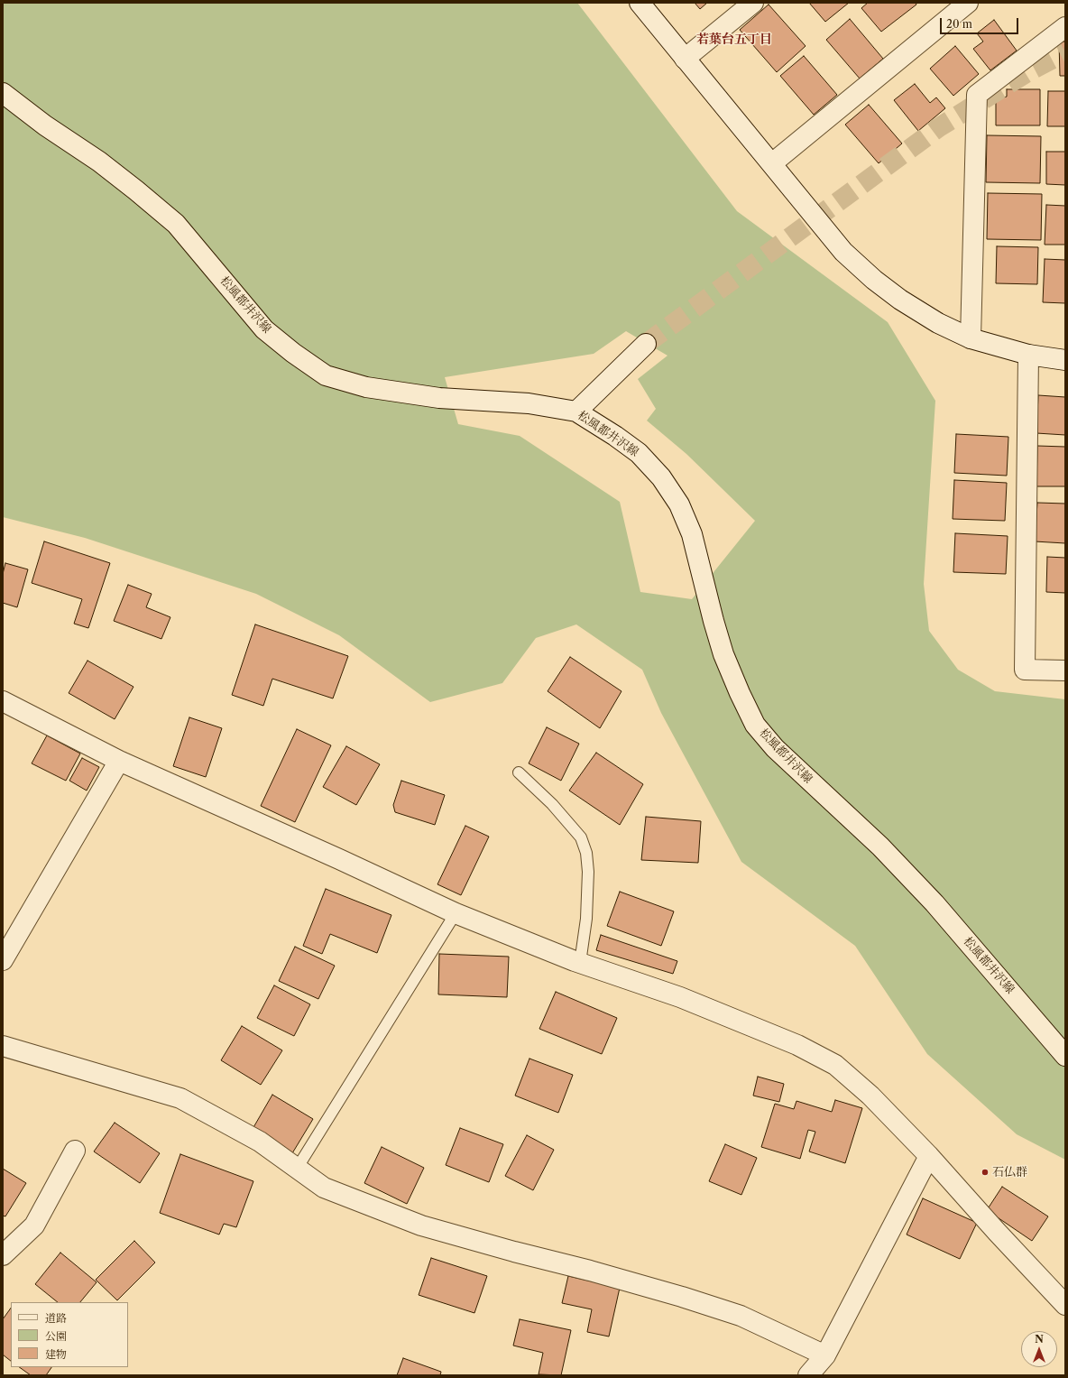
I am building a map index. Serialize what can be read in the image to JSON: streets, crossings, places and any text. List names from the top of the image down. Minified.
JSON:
{"streets":{"street":["松風都井沢線"]},"districts":["若葉台五丁目"],"places":["石仏群"],"legend":["道路","公園","建物"],"scale_bar":"20 m","north":"top"}
